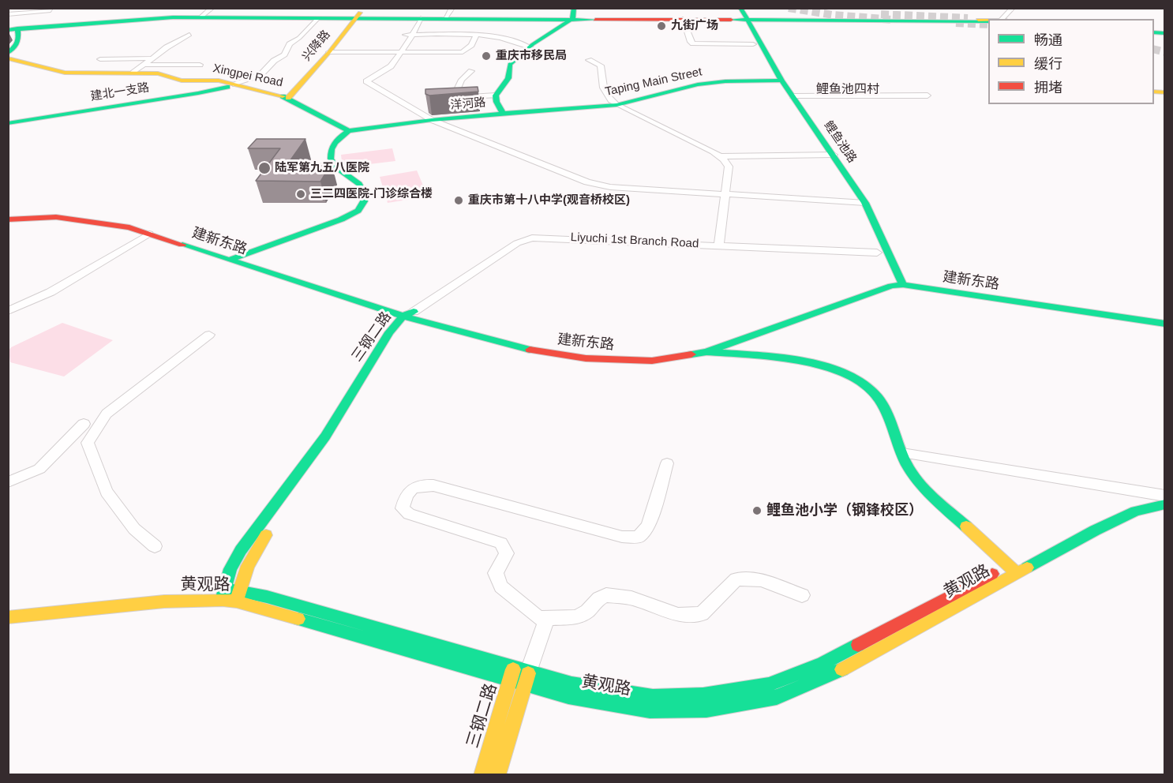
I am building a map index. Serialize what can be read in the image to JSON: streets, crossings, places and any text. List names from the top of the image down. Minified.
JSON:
{"streets":{"main road":["兴降路","Xingpei Road","Taping Main Street","建北一支路","洋河路","鲤鱼池路","建新东路","三钢二路","黄观路"],"street":["Liyuchi 1st Branch Road"]},"crossings":[["兴降路","Xingpei Road"],["Xingpei Road","建北一支路"],["Xingpei Road","洋河路"],["Taping Main Street","洋河路"],["Taping Main Street","鲤鱼池路"],["鲤鱼池路","Liyuchi 1st Branch Road"],["鲤鱼池路","建新东路"],["Liyuchi 1st Branch Road","建新东路"],["Liyuchi 1st Branch Road","三钢二路"],["建新东路","三钢二路"],["三钢二路","黄观路"]],"districts":["鲤鱼池四村"],"places":["九街广场","重庆市移民局","陆军第九五八医院","三二四医院-门诊综合楼","重庆市第十八中学(观音桥校区)","鲤鱼池小学（钢锋校区）"],"legend":["畅通","缓行","拥堵"]}
